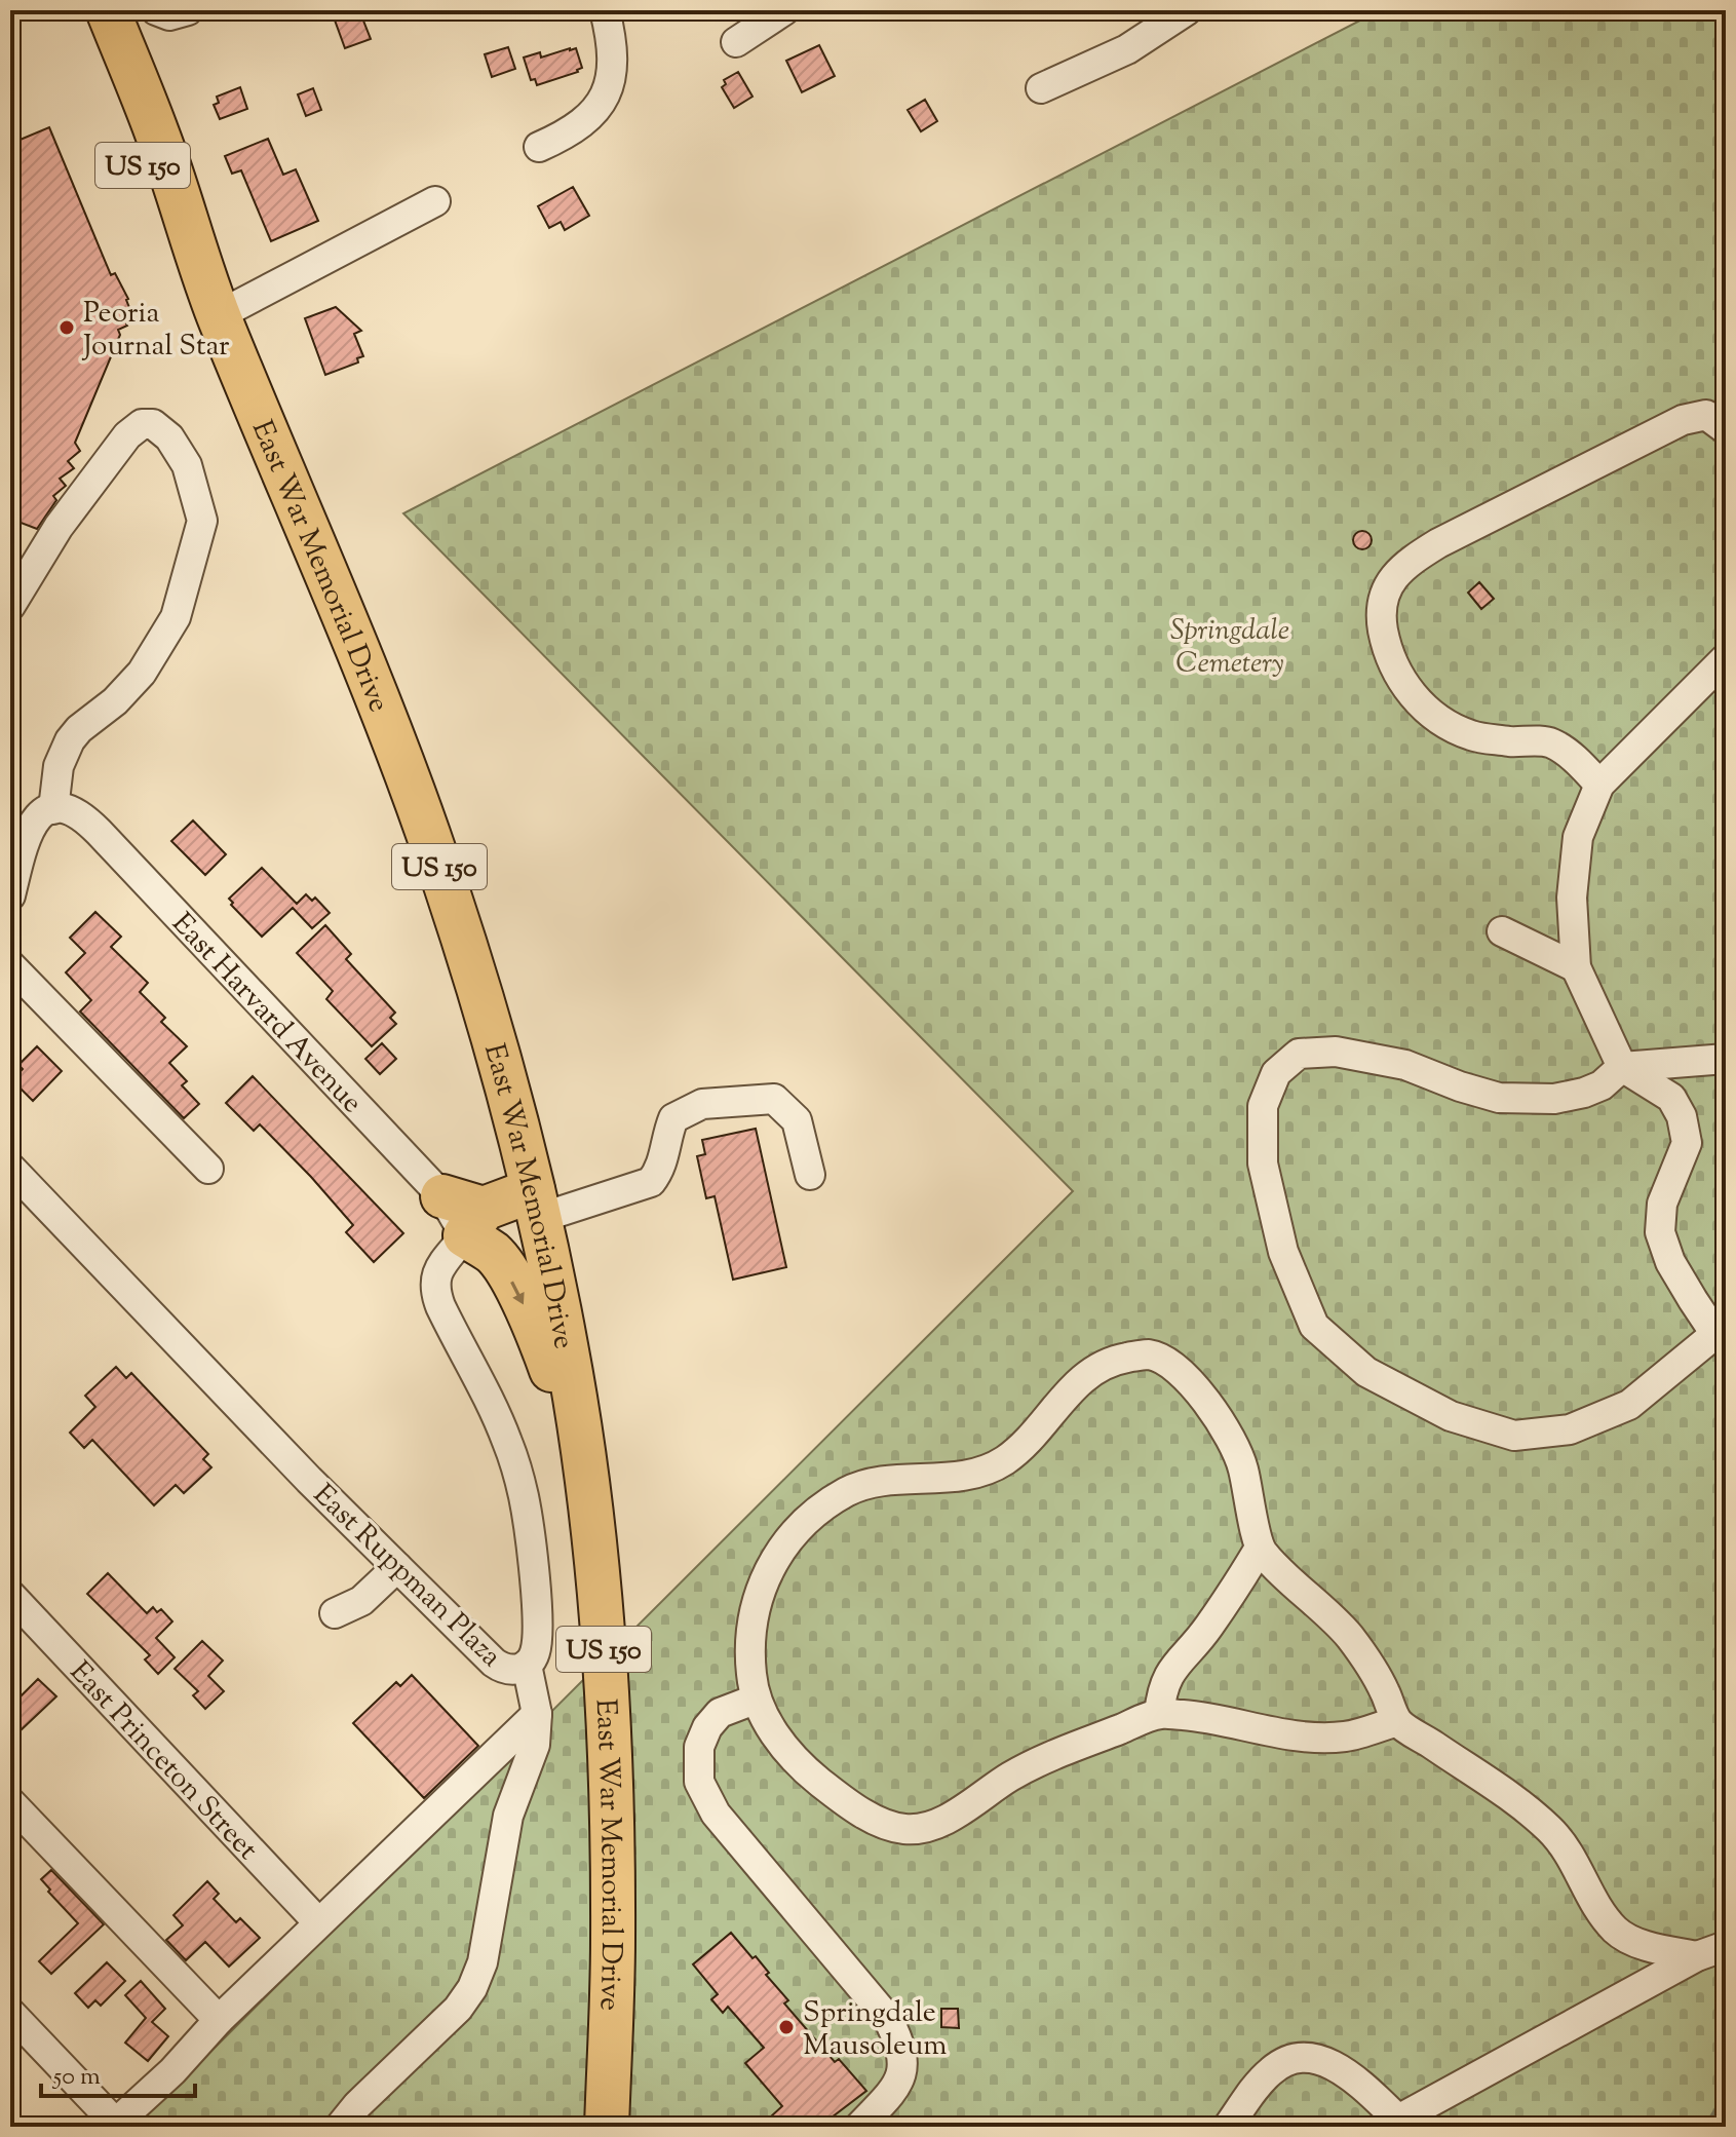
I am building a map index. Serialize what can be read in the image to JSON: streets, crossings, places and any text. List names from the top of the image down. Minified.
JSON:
{"streets":{"highway":["US 150","East War Memorial Drive"],"street":["East Harvard Avenue","East Ruppman Plaza","East Princeton Street"]},"parks":["Springdale Cemetery"],"places":["Peoria Journal Star","Springdale Mausoleum"],"scale_bar":"50 m"}
